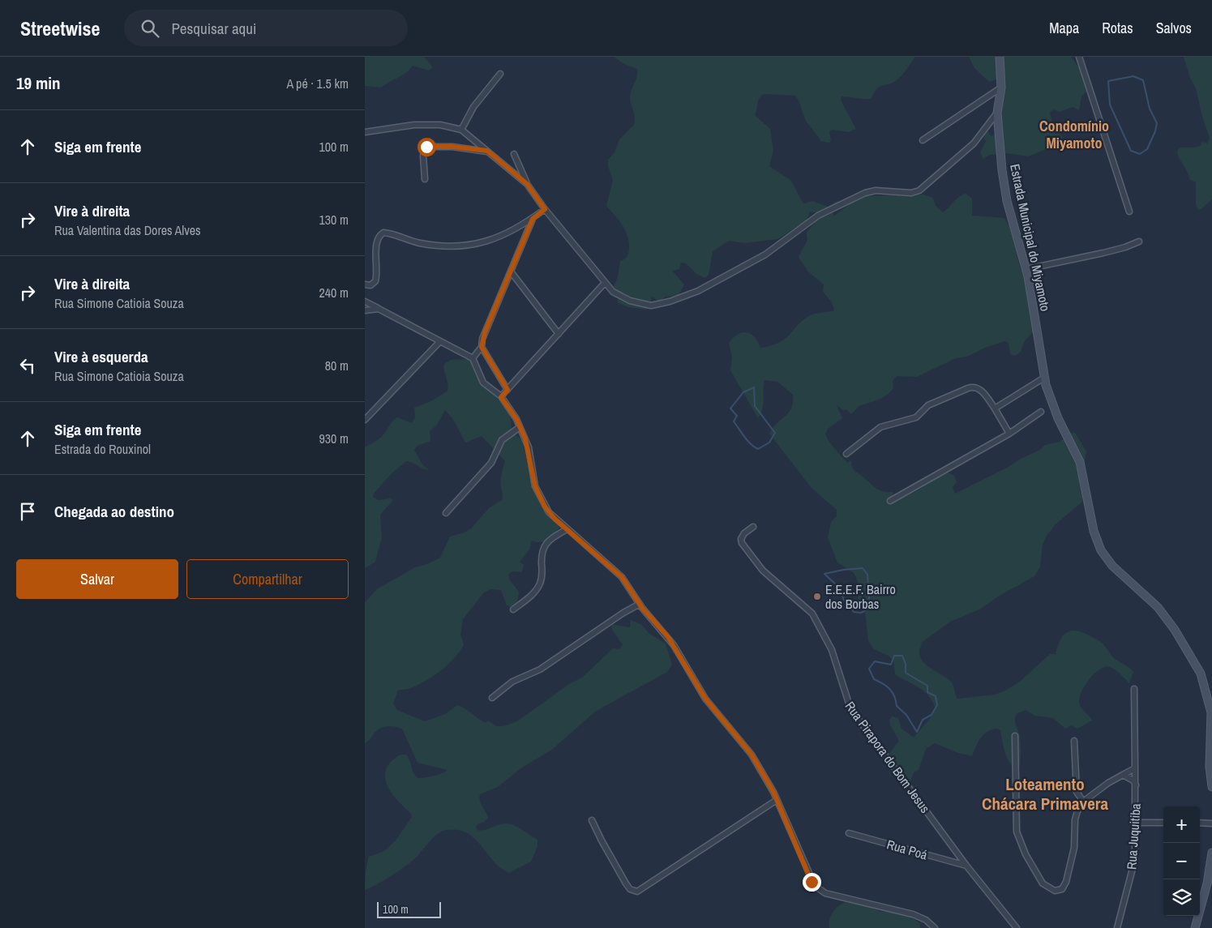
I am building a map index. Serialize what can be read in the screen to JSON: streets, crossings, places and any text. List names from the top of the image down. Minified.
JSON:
{"streets":{"street":["Estrada Municipal do Miyamoto","Rua Pirapora do Bom Jesus","Rua Juquitiba","Rua Poá"]},"crossings":[["Rua Pirapora do Bom Jesus","Rua Poá"]],"districts":["Condomínio Miyamoto","Loteamento Chácara Primavera"],"places":["E.E.E.F. Bairro dos Borbas"],"scale_bar":"100 m","page":{"header":"Streetwise","search":"Pesquisar aqui","nav":["Mapa","Rotas","Salvos"],"heading":["19 min","A pé · 1.5 km"],"list":[["Siga em frente","100 m"],["Vire à direita","Rua Valentina das Dores Alves","130 m"],["Vire à direita","Rua Simone Catioia Souza","240 m"],["Vire à esquerda","Rua Simone Catioia Souza","80 m"],["Siga em frente","Estrada do Rouxinol","930 m"],"Chegada ao destino"],"buttons":["Salvar","Compartilhar"],"map_buttons":["+","−"],"scale":"100 m"}}
